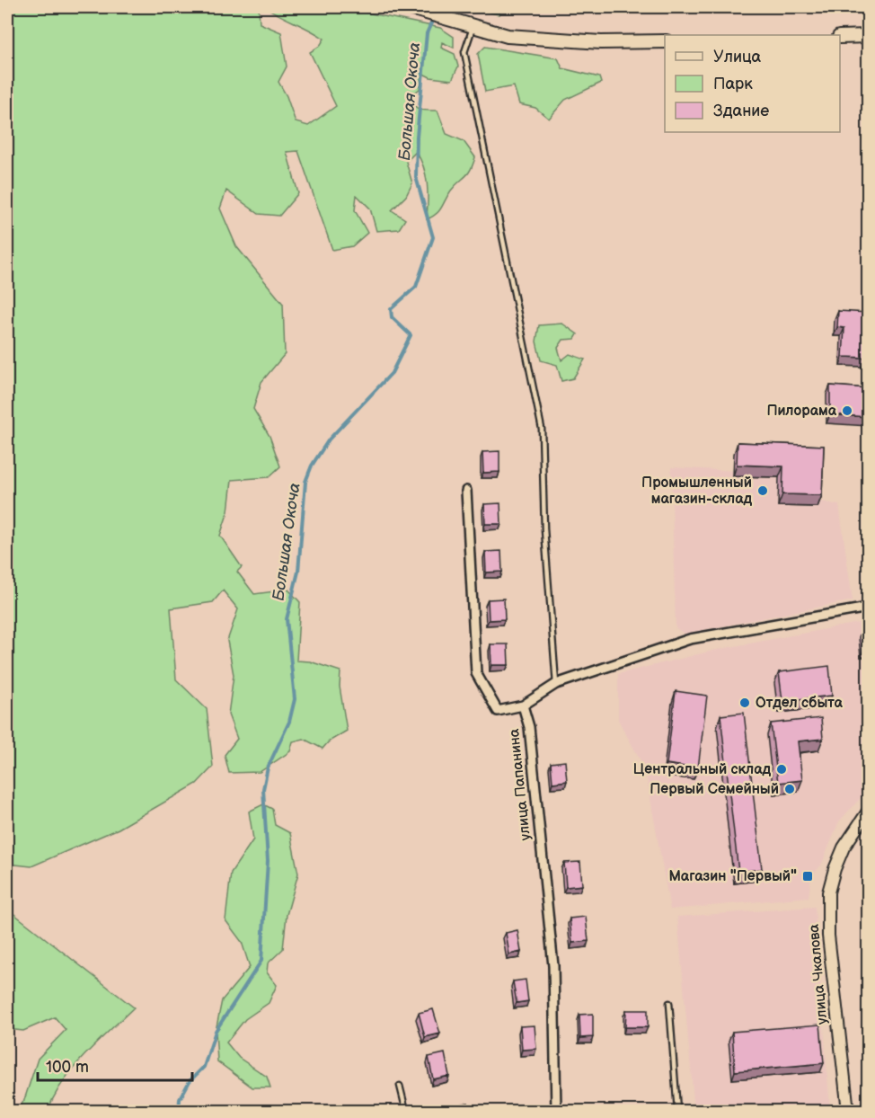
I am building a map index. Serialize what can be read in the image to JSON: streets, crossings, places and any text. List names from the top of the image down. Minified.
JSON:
{"streets":{"street":["улица Папанина","улица Чкалова"]},"water":["Большая Окоча"],"places":{"other":["Пилорама","Промышленный магазин-склад","Отдел сбыта","Центральный склад","Первый Семейный"],"transit":["Магазин \"Первый\""]},"legend":["Улица","Парк","Здание"],"scale_bar":"100 m"}
